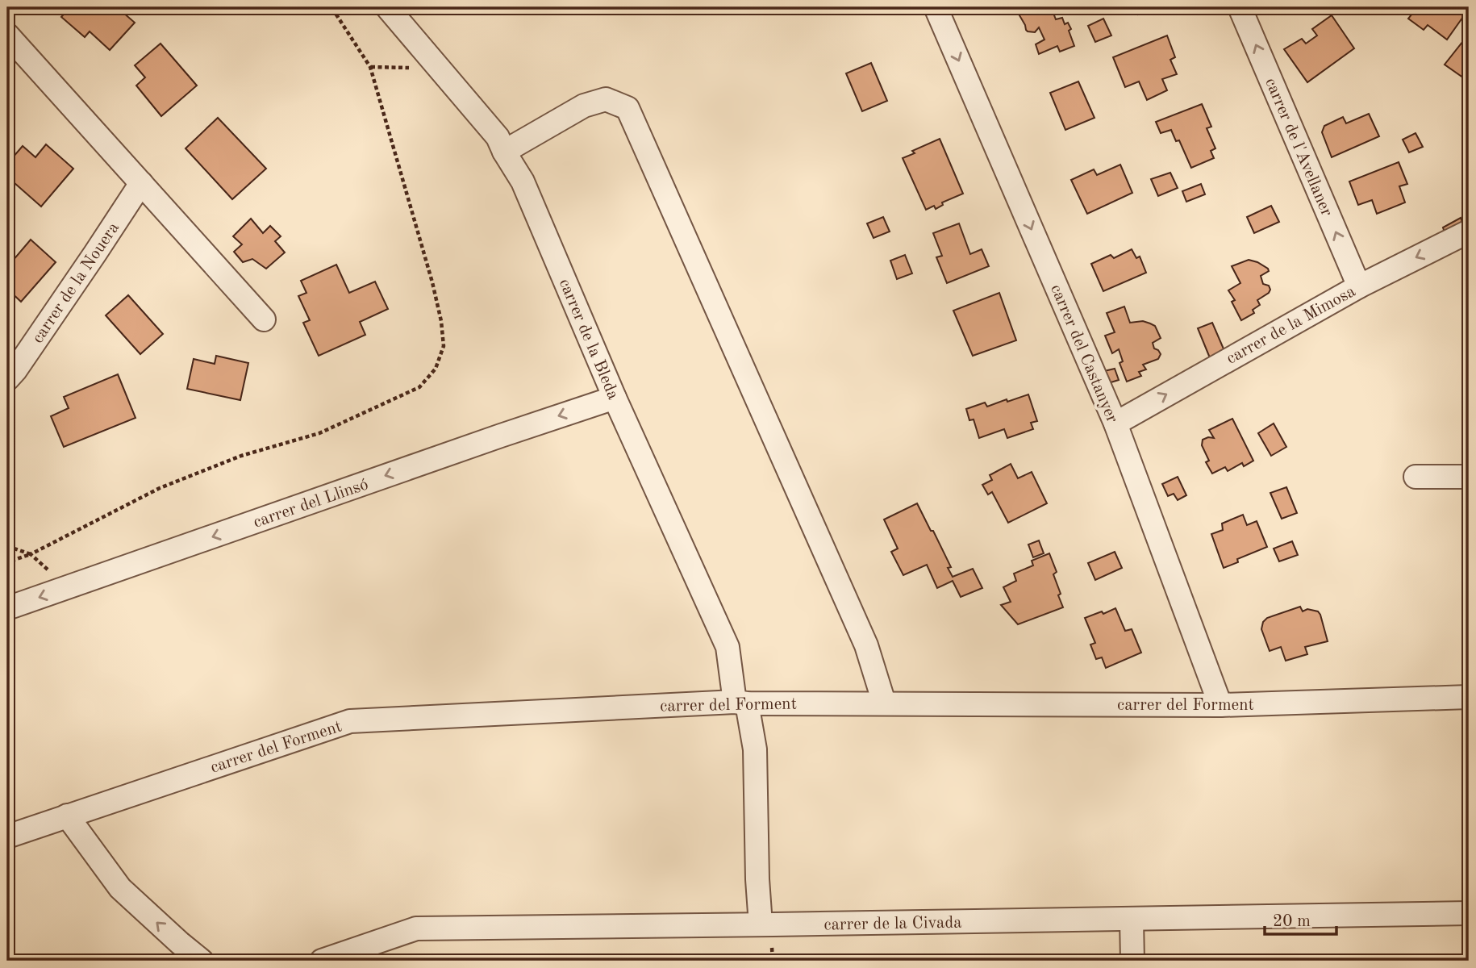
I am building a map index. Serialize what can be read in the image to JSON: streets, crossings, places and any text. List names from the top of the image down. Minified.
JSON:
{"streets":{"street":["carrer de l'Avellaner","carrer de la Nouera","carrer de la Mimosa","carrer de la Bleda","carrer del Castanyer","carrer del Llinsó","carrer del Forment","carrer de la Civada"]},"crossings":[["carrer de l'Avellaner","carrer de la Mimosa"],["carrer de la Mimosa","carrer del Castanyer"],["carrer de la Bleda","carrer del Llinsó"],["carrer de la Bleda","carrer del Forment"],["carrer de la Bleda","carrer de la Civada"],["carrer del Castanyer","carrer del Forment"]],"one_way":["carrer de l'Avellaner","carrer del Castanyer","carrer del Llinsó"],"scale_bar":"20 m"}
